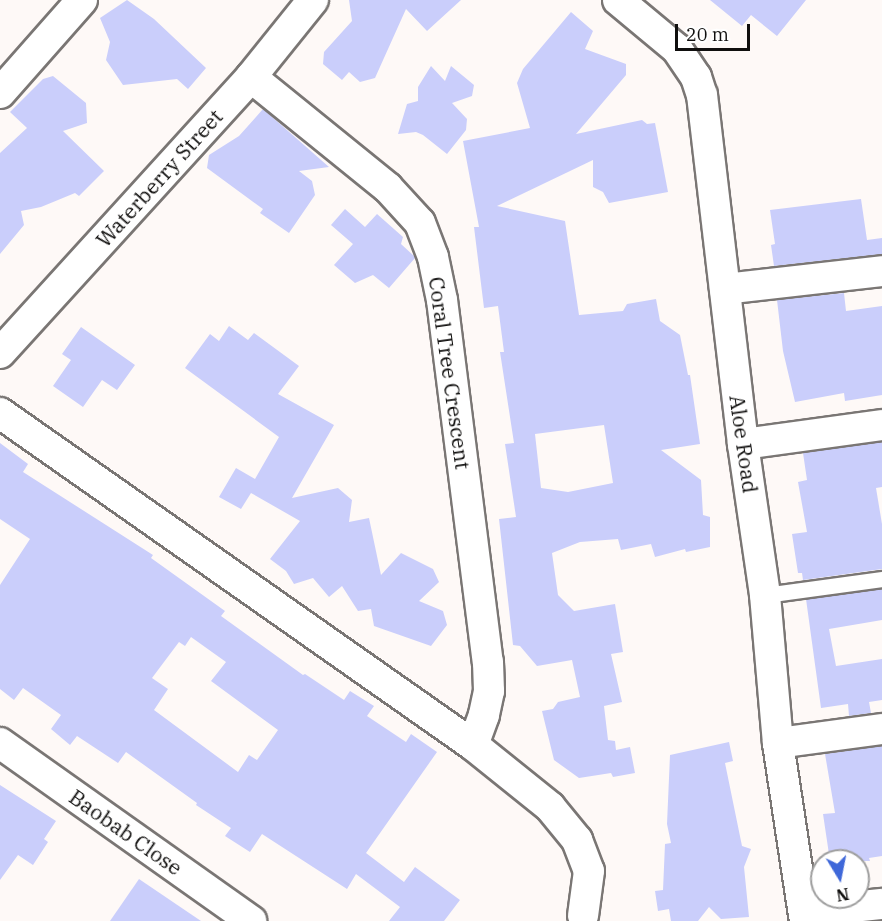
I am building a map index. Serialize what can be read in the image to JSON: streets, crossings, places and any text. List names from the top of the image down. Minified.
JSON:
{"streets":{"street":["Waterberry Street","Coral Tree Crescent","Aloe Road","Baobab Close"]},"crossings":[["Waterberry Street","Coral Tree Crescent"]],"scale_bar":"20 m","north":"bottom"}
